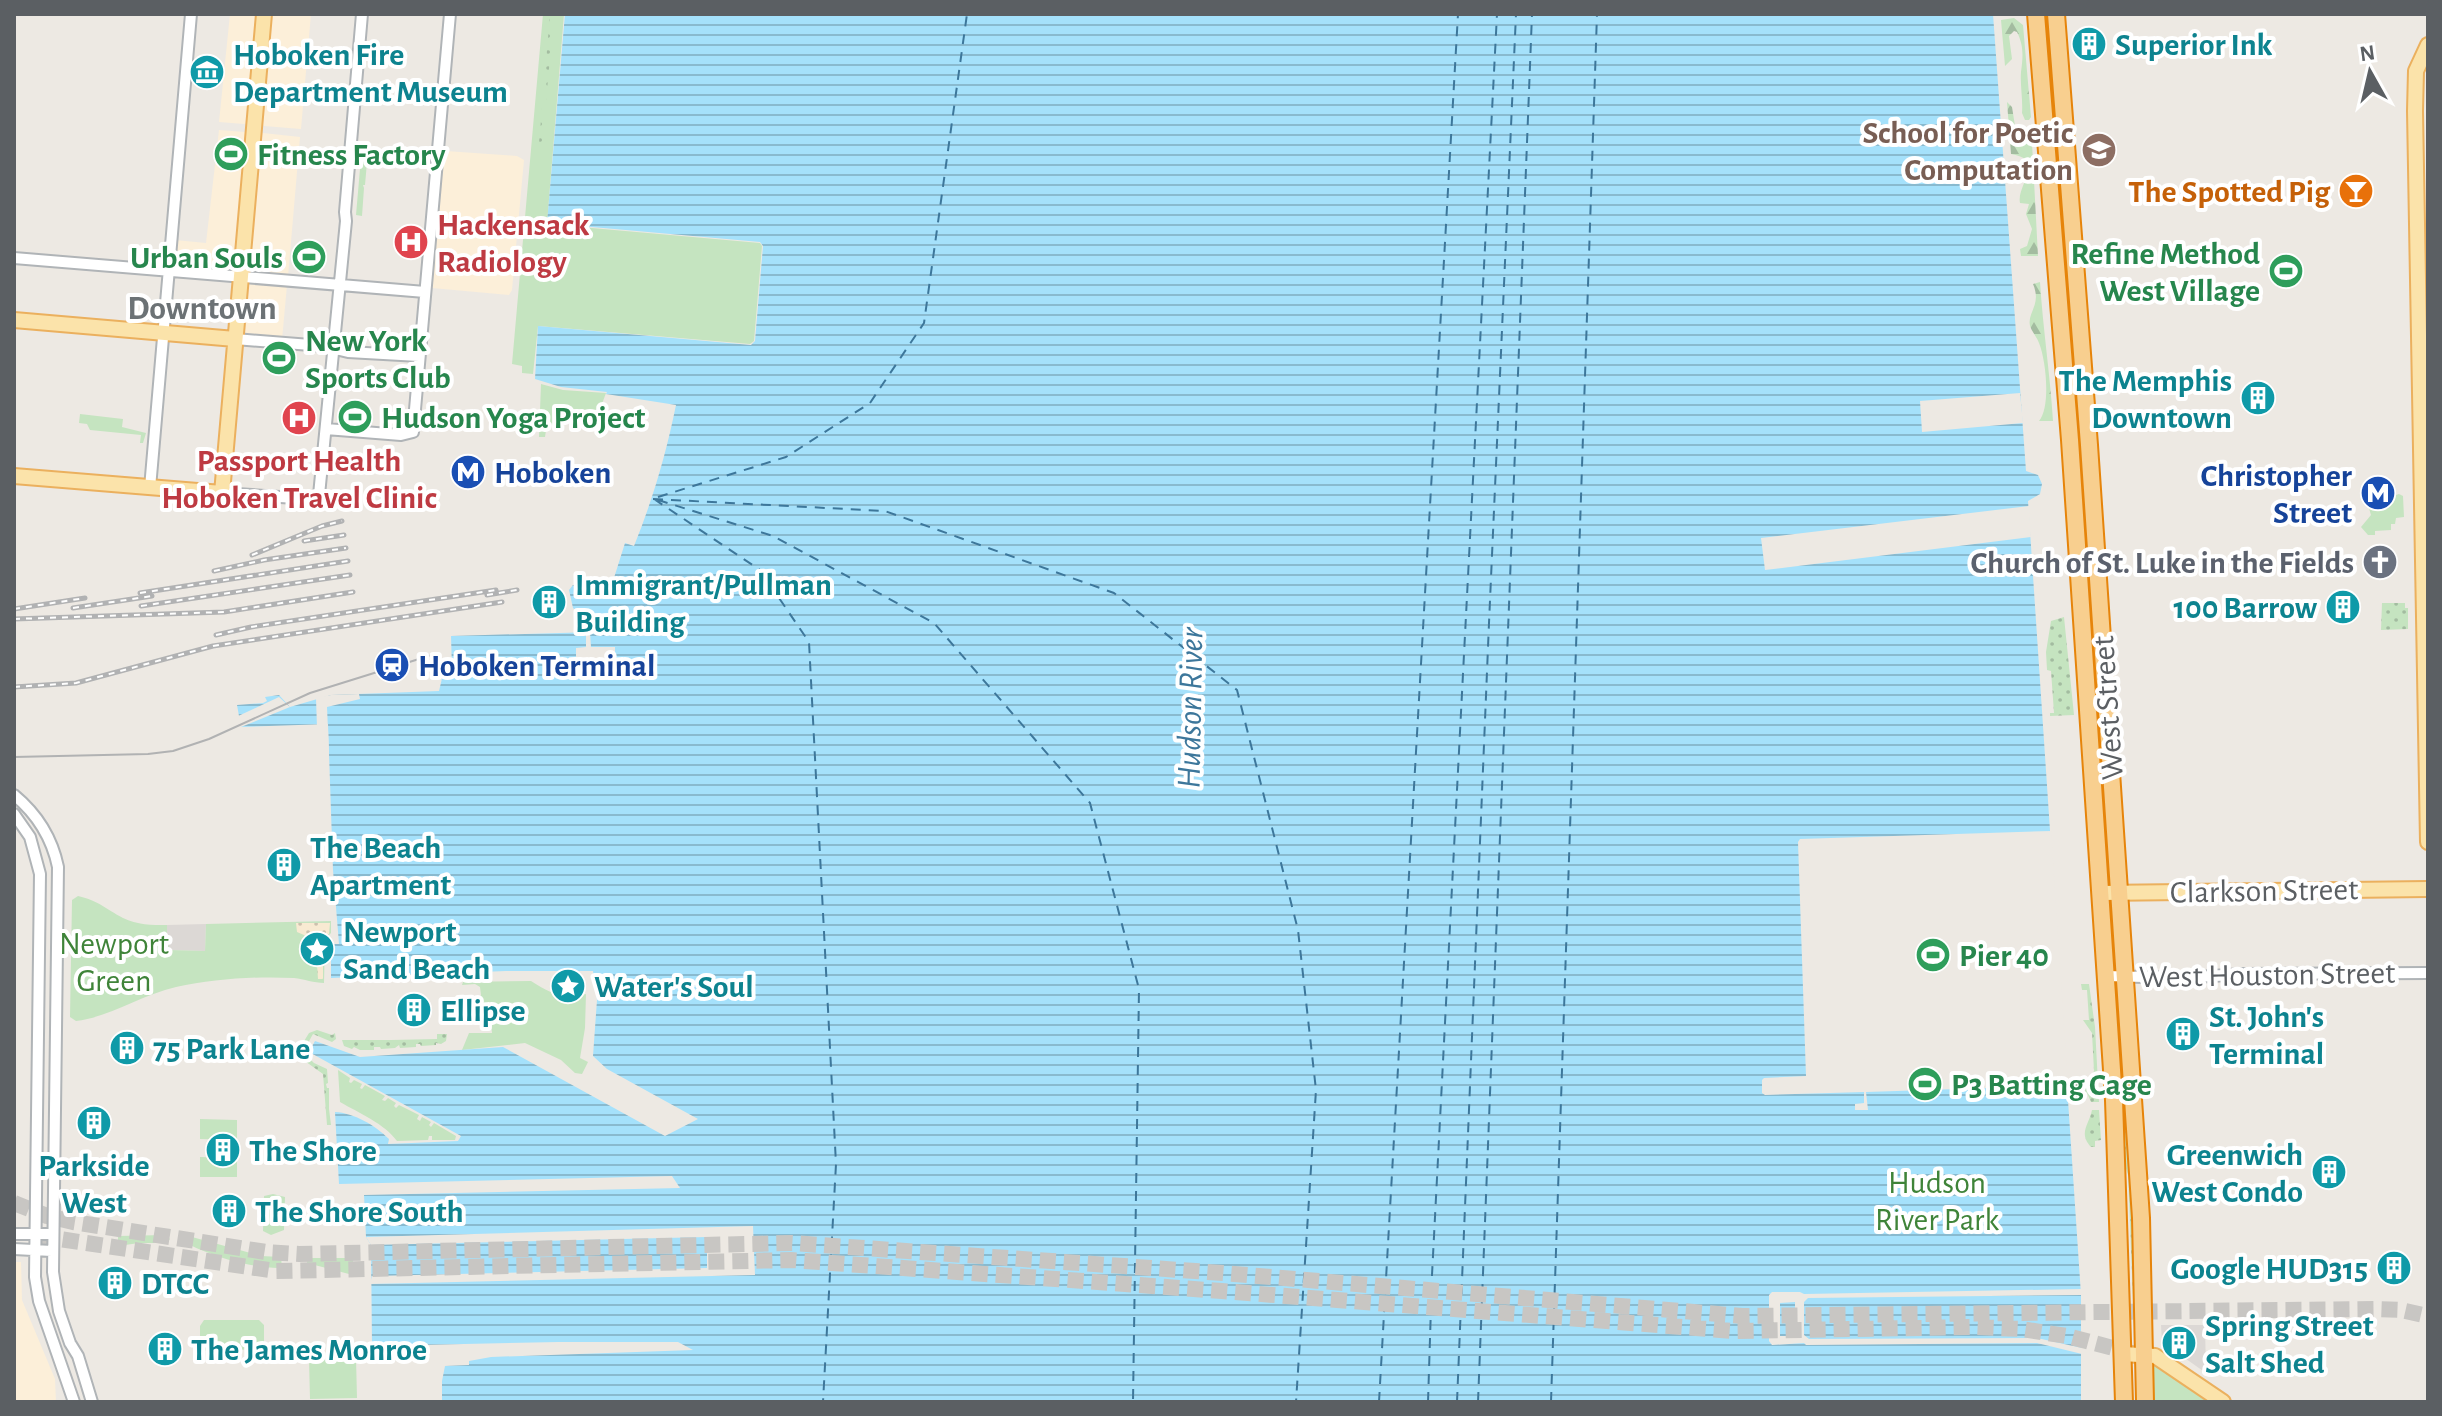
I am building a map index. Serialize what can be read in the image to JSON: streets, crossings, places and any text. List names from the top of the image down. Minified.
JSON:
{"streets":{"highway":["West Street"],"main road":["Clarkson Street"],"street":["West Houston Street"]},"crossings":[["West Street","Clarkson Street"],["West Street","West Houston Street"]],"districts":["Downtown"],"water":["Hudson River"],"parks":["Newport Green","Hudson River Park"],"places":{"building":["Superior Ink","The Memphis Downtown","Immigrant/Pullman Building","100 Barrow","The Beach Apartment","Ellipse","St. John's Terminal","75 Park Lane","Parkside West","The Shore","Greenwich West Condo","The Shore South","Google HUD315","DTCC","Spring Street Salt Shed","The James Monroe"],"museum":["Hoboken Fire Department Museum"],"school or university":["School for Poetic Computation"],"sports":["Fitness Factory","Urban Souls","Refine Method West Village","New York Sports Club","Hudson Yoga Project","Pier 40","P3 Batting Cage"],"bar":["The Spotted Pig"],"hospital":["Hackensack Radiology","Passport Health Hoboken Travel Clinic"],"metro station":["Hoboken","Christopher Street"],"church":["Church of St. Luke in the Fields"],"station":["Hoboken Terminal"],"place":["Newport Sand Beach","Water's Soul"]},"north":"top"}
